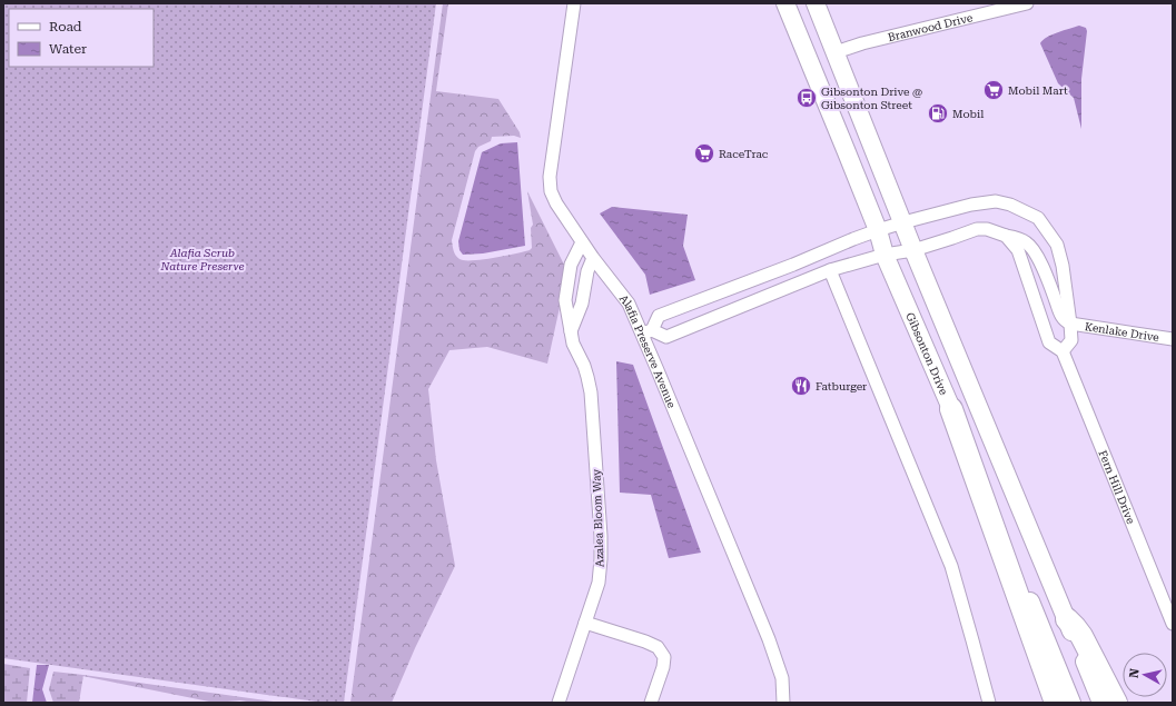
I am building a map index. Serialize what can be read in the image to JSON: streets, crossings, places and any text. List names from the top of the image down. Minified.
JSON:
{"streets":{"main road":["Gibsonton Drive"],"street":["Branwood Drive","Kenlake Drive","Alafia Preserve Avenue","Fern Hill Drive","Azalea Bloom Way"]},"crossings":[["Alafia Preserve Avenue","Azalea Bloom Way"]],"parks":["Alafia Scrub Nature Preserve"],"places":{"supermarket":["Mobil Mart","RaceTrac"],"bus stop":["Gibsonton Drive @ Gibsonton Street"],"fuel station":["Mobil"],"restaurant":["Fatburger"]},"legend":["Road","Water"],"north":"left"}
